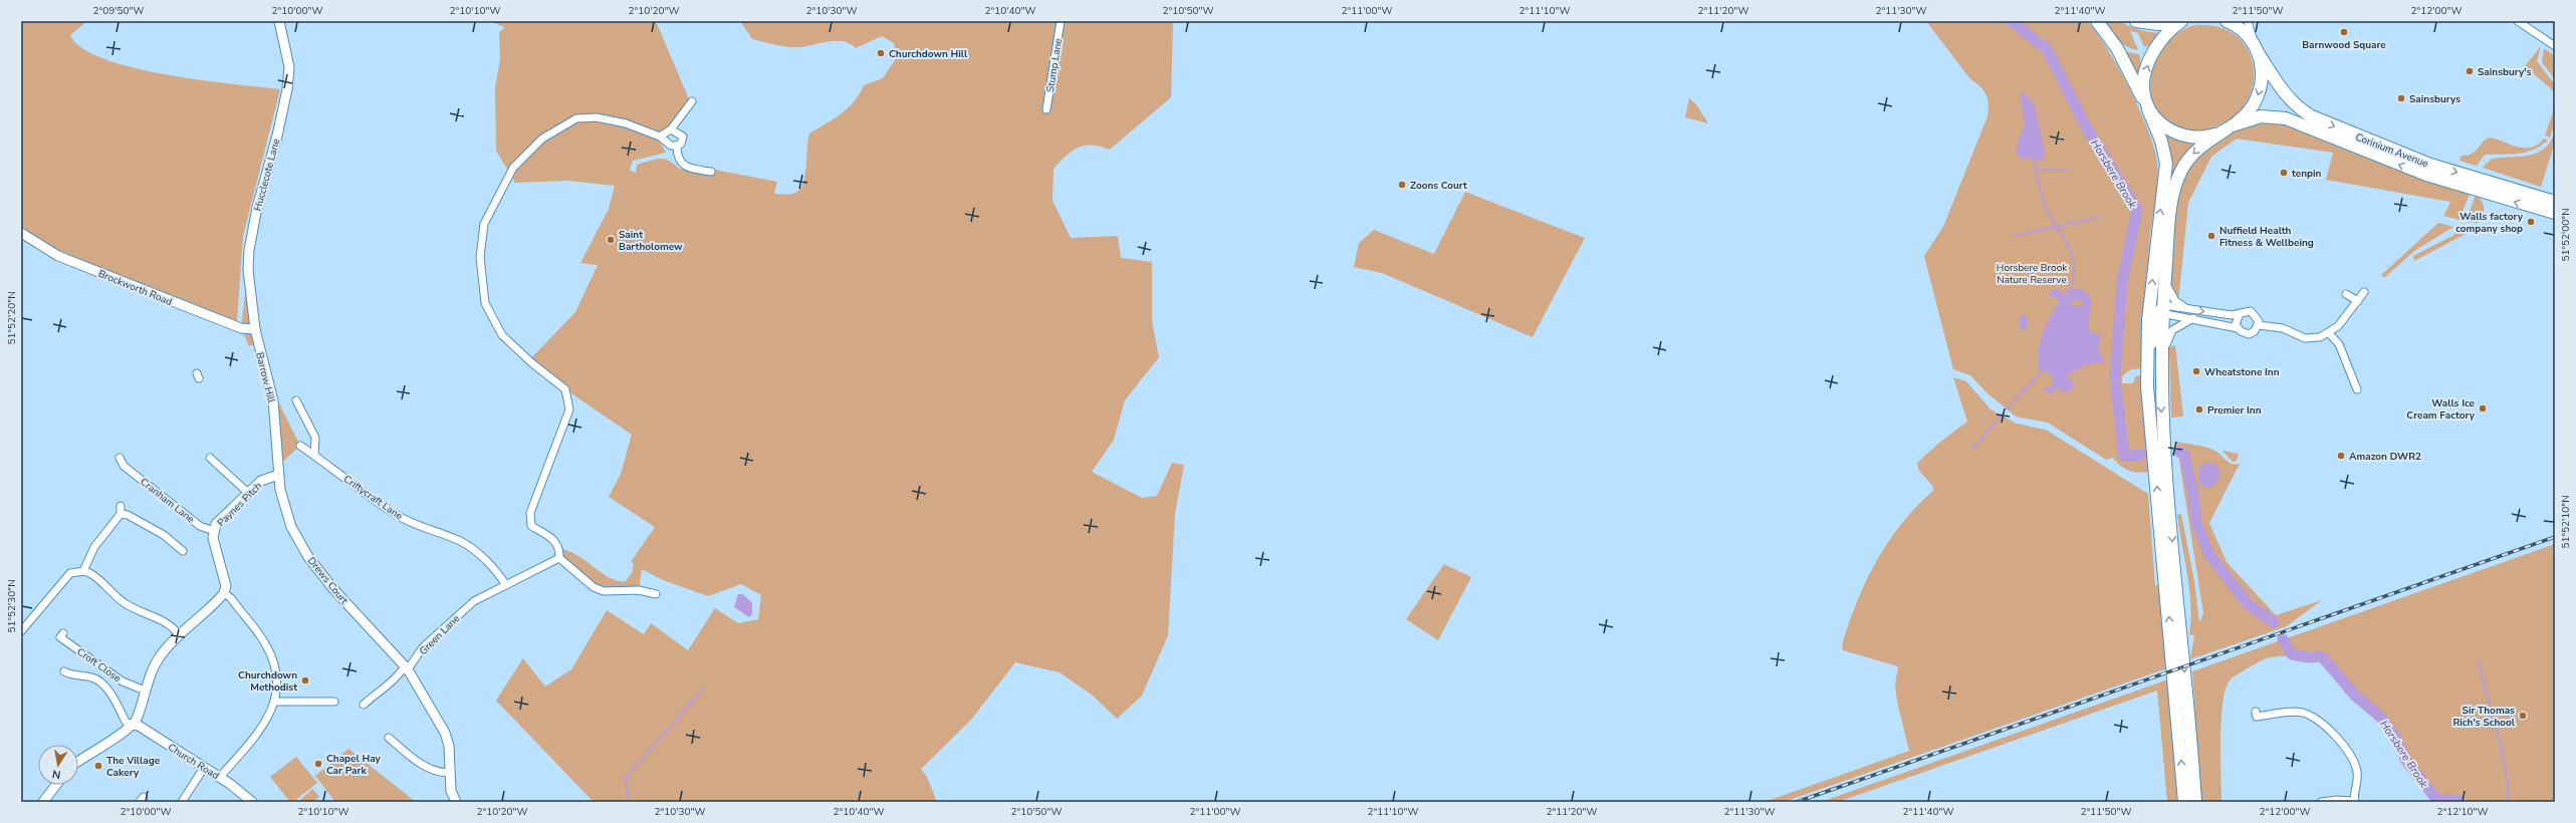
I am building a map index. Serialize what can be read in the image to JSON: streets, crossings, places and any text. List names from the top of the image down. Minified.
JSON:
{"streets":{"highway":["Corinium Avenue"],"street":["Stump Lane","Hucclecote Lane","Brockworth Road","Barrow Hill","Criftycraft Lane","Cranham Lane","Paynes Pitch","Drews Court","Green Lane","Croft Close","Church Road"]},"crossings":[["Hucclecote Lane","Brockworth Road"],["Hucclecote Lane","Barrow Hill"],["Brockworth Road","Barrow Hill"],["Barrow Hill","Paynes Pitch"],["Barrow Hill","Drews Court"],["Criftycraft Lane","Green Lane"],["Cranham Lane","Paynes Pitch"],["Paynes Pitch","Drews Court"],["Drews Court","Green Lane"]],"water":["Horsbere Brook"],"parks":["Horsbere Brook Nature Reserve"],"places":["Barnwood Square","Churchdown Hill","Sainsbury's","Sainsburys","tenpin","Zoons Court","Walls factory company shop","Nuffield Health Fitness & Wellbeing","Saint Bartholomew","Wheatstone Inn","Walls Ice Cream Factory","Premier Inn","Amazon DWR2","Churchdown Methodist","Sir Thomas Rich's School","Chapel Hay Car Park","The Village Cakery"],"north":"bottom","coordinates":["2°09'50\"W","2°10'00\"W","2°10'10\"W","2°10'20\"W","2°10'30\"W","2°10'40\"W","2°10'50\"W","2°11'00\"W","2°11'10\"W","2°11'20\"W","2°11'30\"W","2°11'40\"W","2°11'50\"W","2°12'00\"W","51°52'00\"N","51°52'20\"N","51°52'10\"N","51°52'30\"N","2°12'10\"W"]}
